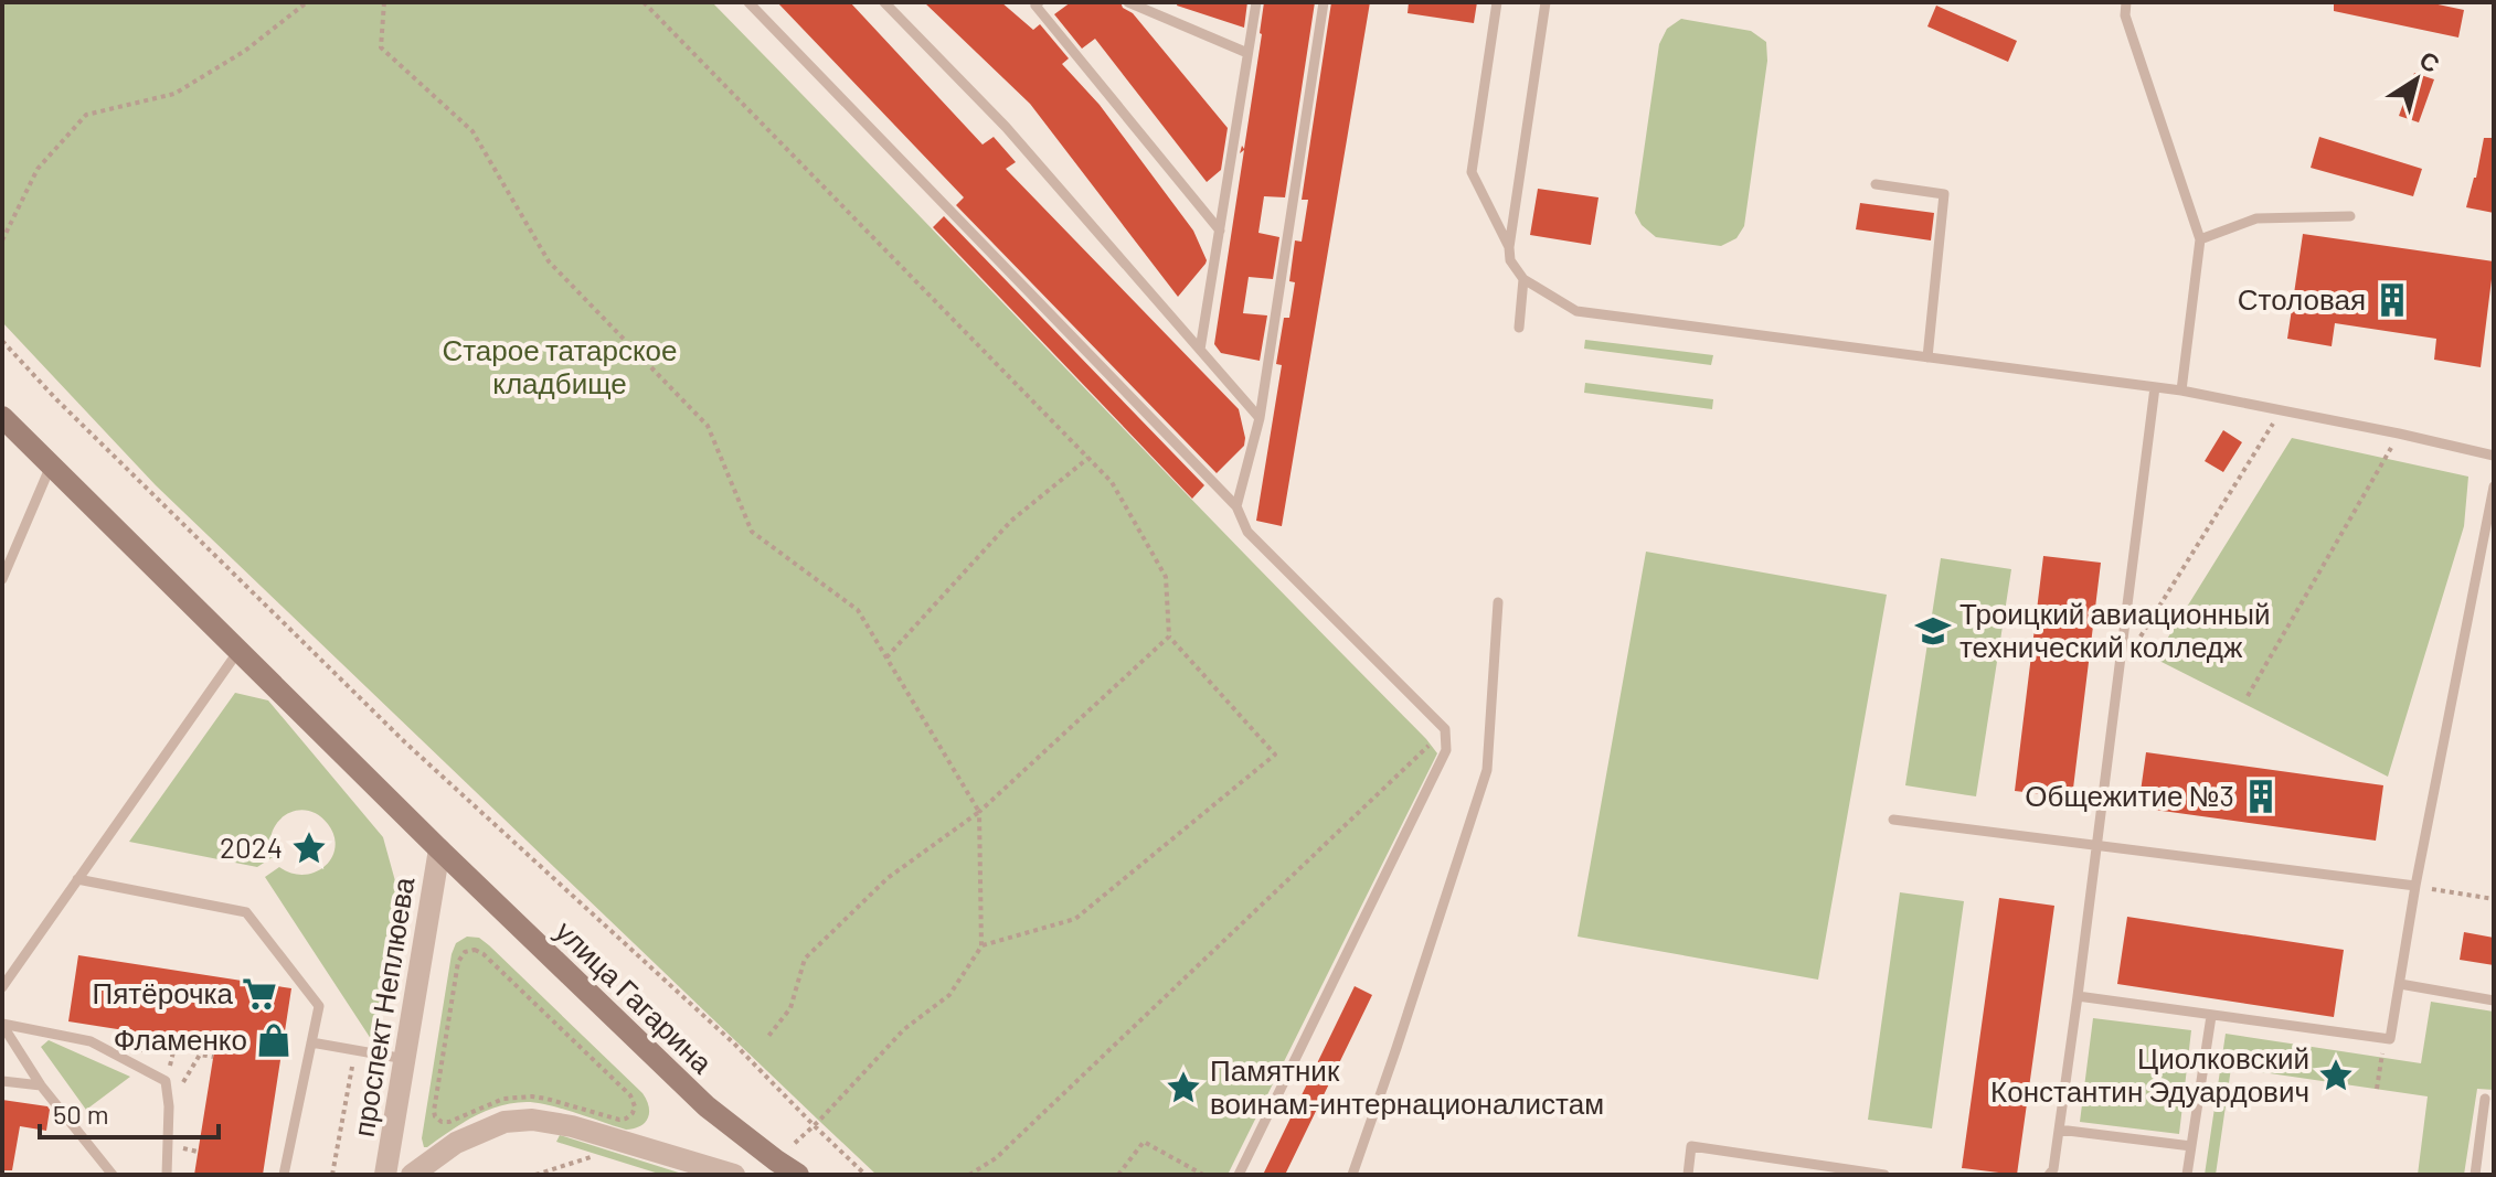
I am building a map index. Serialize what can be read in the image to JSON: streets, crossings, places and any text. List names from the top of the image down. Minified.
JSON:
{"streets":{"main road":["улица Гагарина"],"street":["проспект Неплюева"]},"crossings":[["улица Гагарина","проспект Неплюева"]],"parks":["Старое татарское кладбище"],"places":{"building":["Столовая","Общежитие №3"],"school or university":["Троицкий авиационный технический колледж"],"place":["2024","Циолковский Константин Эдуардович","Памятник воинам-интернационалистам"],"supermarket":["Пятёрочка"],"shop":["Фламенко"]},"scale_bar":"50 m","north":"top right"}
